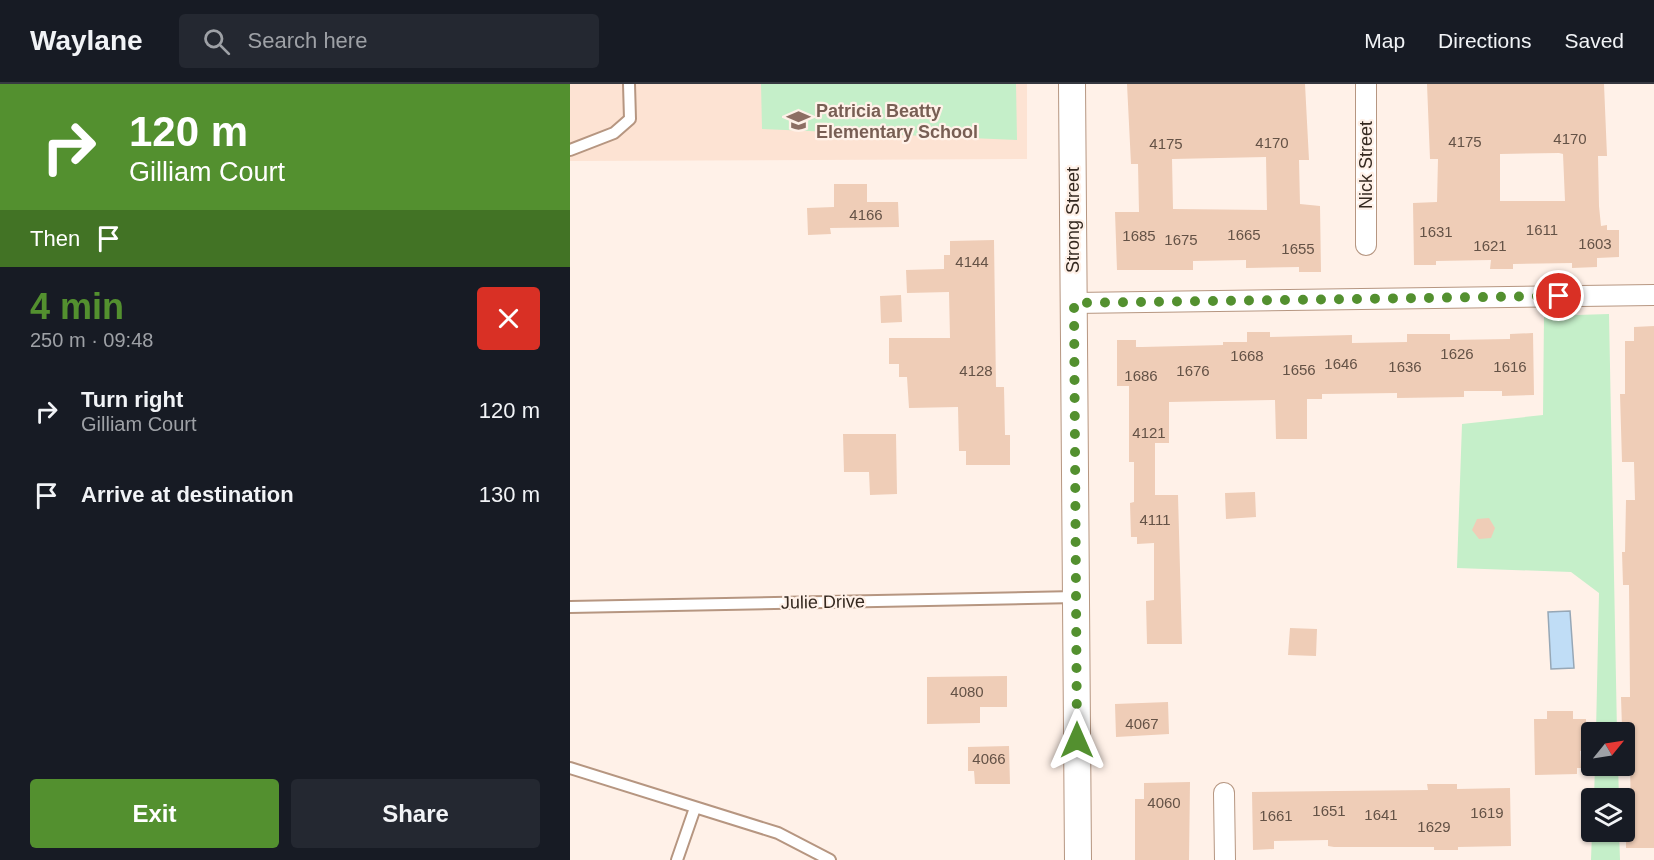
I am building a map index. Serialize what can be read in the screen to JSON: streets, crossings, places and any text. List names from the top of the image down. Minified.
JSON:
{"streets":{"street":["Nick Street","Strong Street"],"lane":["Julie Drive"]},"crossings":[["Strong Street","Julie Drive"]],"places":{"school or university":["Patricia Beatty Elementary School"]},"house_numbers":["4170","4175","4170","4175","4166","1611","1631","1665","1685","1675","1603","1621","1655","4144","1626","1668","1646","1636","1616","1656","4128","1676","1686","4121","4111","4080","4067","4066","4060","1651","1619","1641","1661","1629"],"north":"top right","page":{"header":"Waylane","search":"Search here","nav":["Map","Directions","Saved"],"turn":["120 m","Gilliam Court"],"then":"Then","heading":["4 min","250 m · 09:48"],"list":[{"name":"Turn right","note":"Gilliam Court","value":"120 m"},{"name":"Arrive at destination","value":"130 m"}],"buttons":["Exit","Share"]}}
